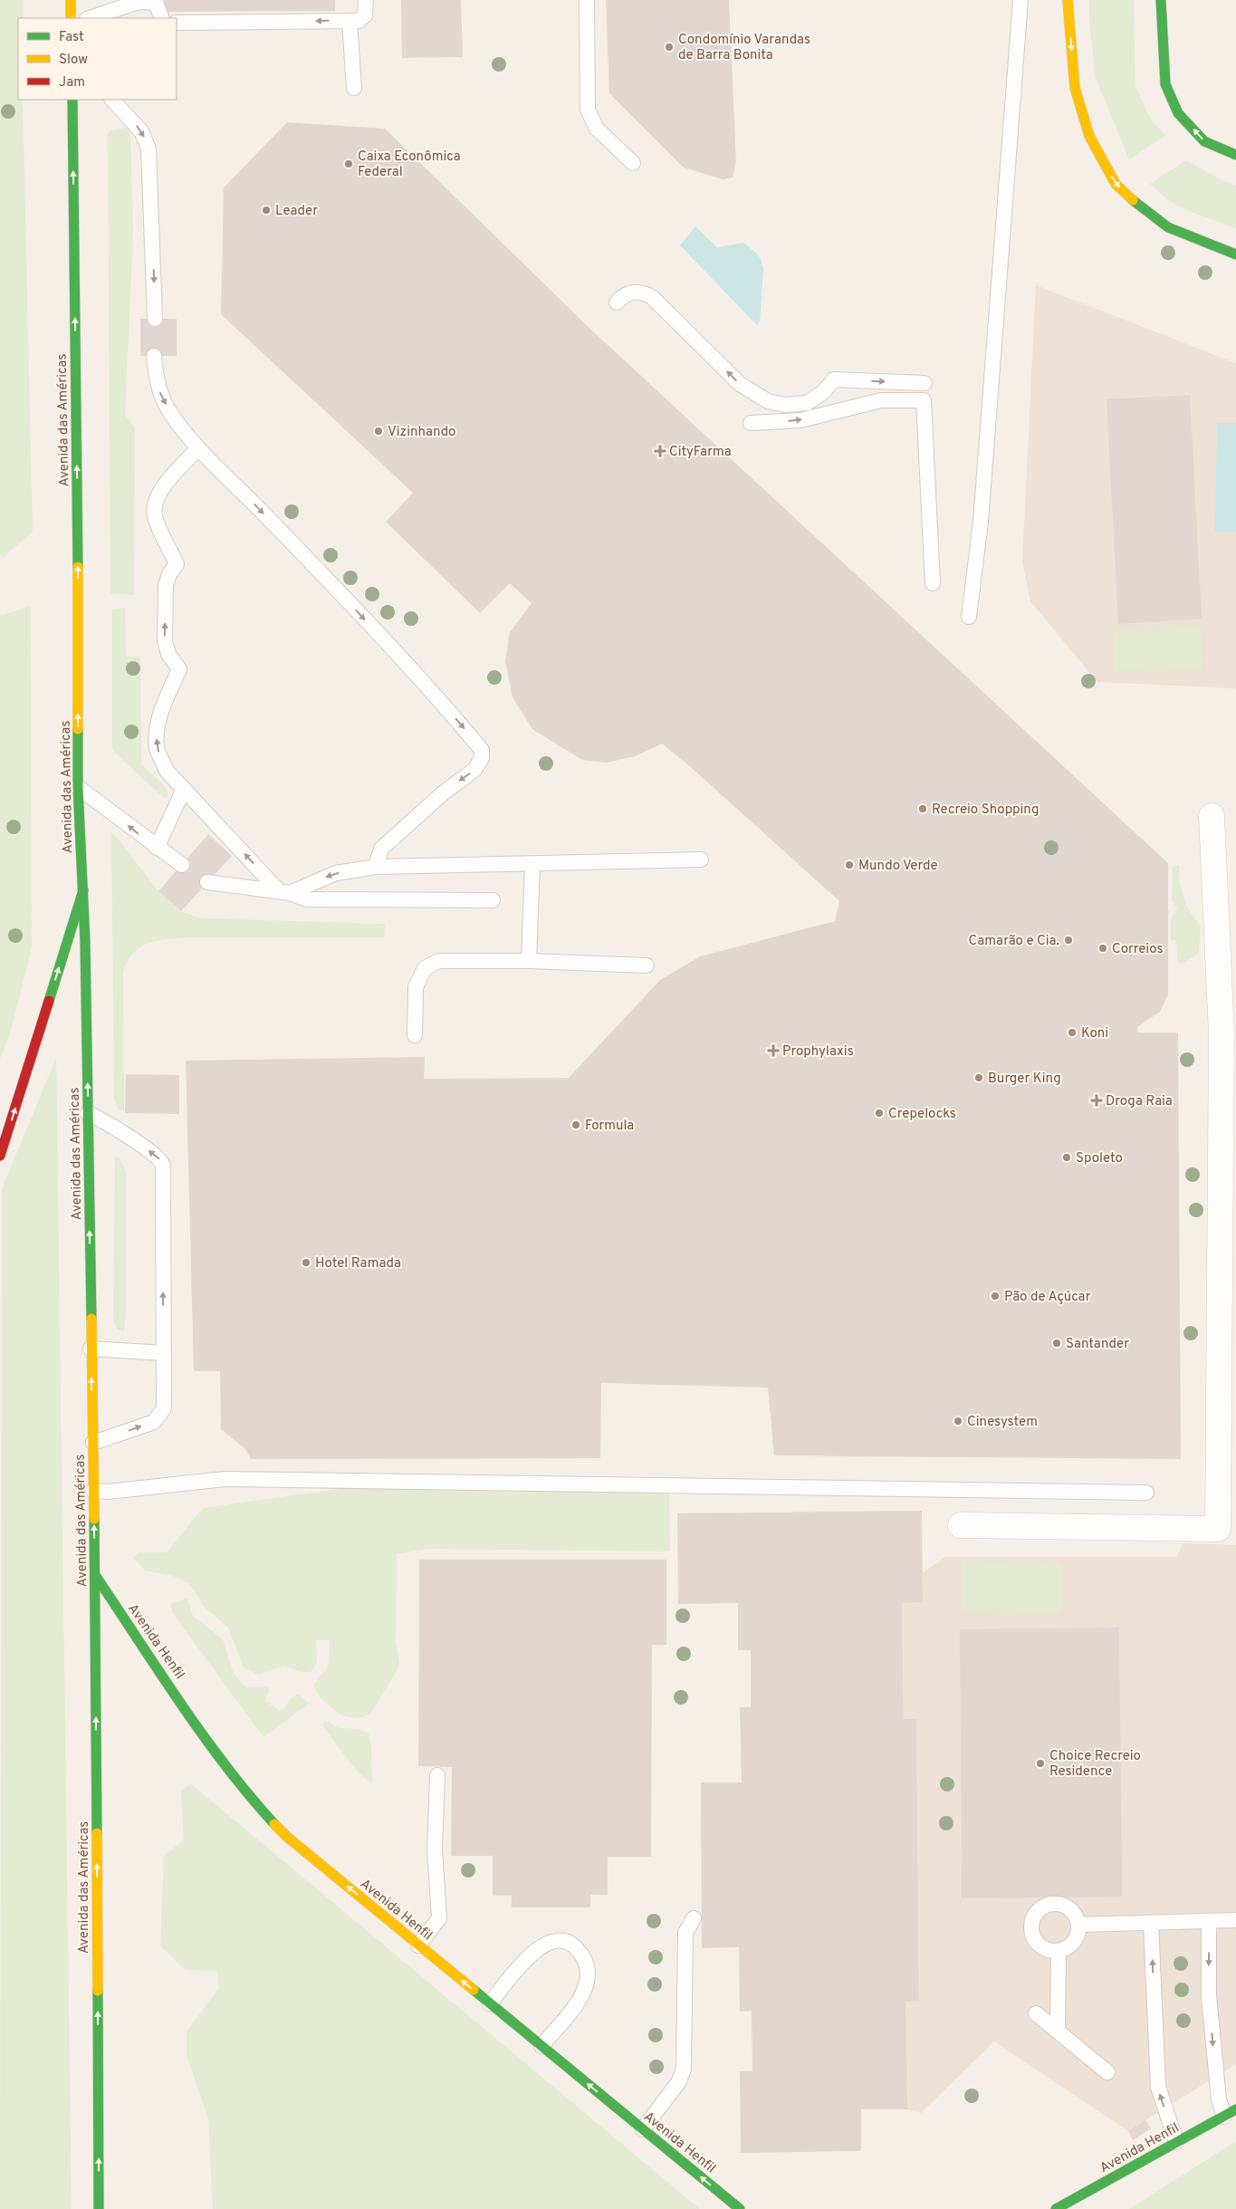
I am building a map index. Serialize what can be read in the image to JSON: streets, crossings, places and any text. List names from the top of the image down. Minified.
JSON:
{"streets":{"main road":["Avenida das Américas","Avenida Henfil"]},"crossings":[["Avenida das Américas","Avenida Henfil"]],"one_way":["Avenida das Américas","Avenida Henfil"],"places":{"other":["Condomínio Varandas de Barra Bonita","Caixa Econômica Federal","Leader","Vizinhando","Recreio Shopping","Mundo Verde","Camarão e Cia.","Correios","Koni","Burger King","Crepelocks","Formula","Spoleto","Hotel Ramada","Pão de Açúcar","Santander","Cinesystem","Choice Recreio Residence"],"health":["CityFarma","Prophylaxis","Droga Raia"]},"legend":["Fast","Slow","Jam"]}
